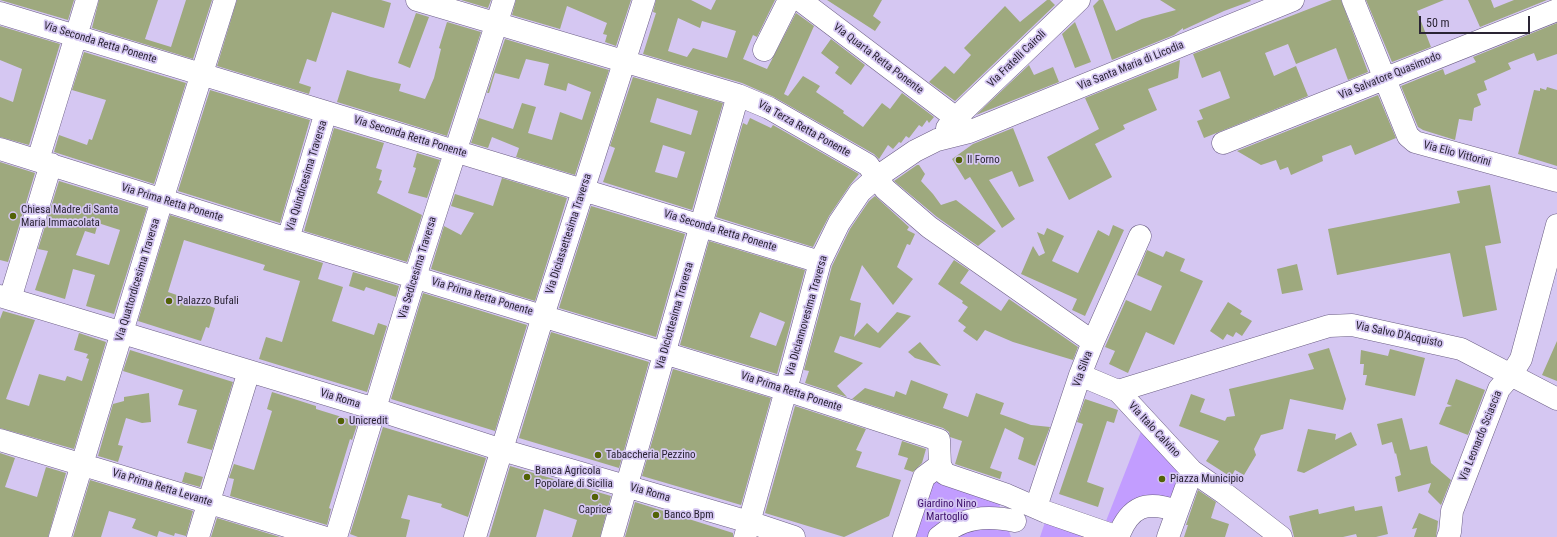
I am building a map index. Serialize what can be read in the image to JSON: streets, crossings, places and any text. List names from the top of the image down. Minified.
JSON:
{"streets":{"street":["Via Seconda Retta Ponente","Via Quarta Retta Ponente","Via Fratelli Cairoli","Via Santa Maria di Licodia","Via Salvatore Quasimodo","Via Terza Retta Ponente","Via Elio Vittorini","Via Quindicesima Traversa","Via Prima Retta Ponente","Via Diciassettesima Traversa","Via Sedicesima Traversa","Via Quattordicesima Traversa","Via Diciottesima Traversa","Via Diciannovesima Traversa","Via Salvo D'Acquisto","Via Silva","Via Roma","Via Italo Calvino","Via Leonardo Sciascia","Via Prima Retta Levante"]},"crossings":[["Via Seconda Retta Ponente","Via Quindicesima Traversa"],["Via Seconda Retta Ponente","Via Diciassettesima Traversa"],["Via Seconda Retta Ponente","Via Sedicesima Traversa"],["Via Seconda Retta Ponente","Via Quattordicesima Traversa"],["Via Seconda Retta Ponente","Via Diciottesima Traversa"],["Via Seconda Retta Ponente","Via Diciannovesima Traversa"],["Via Quarta Retta Ponente","Via Fratelli Cairoli"],["Via Quarta Retta Ponente","Via Santa Maria di Licodia"],["Via Fratelli Cairoli","Via Santa Maria di Licodia"],["Via Santa Maria di Licodia","Via Diciannovesima Traversa"],["Via Salvatore Quasimodo","Via Elio Vittorini"],["Via Terza Retta Ponente","Via Diciassettesima Traversa"],["Via Terza Retta Ponente","Via Sedicesima Traversa"],["Via Terza Retta Ponente","Via Diciottesima Traversa"],["Via Terza Retta Ponente","Via Diciannovesima Traversa"],["Via Terza Retta Ponente","Via Silva"],["Via Quindicesima Traversa","Via Prima Retta Ponente"],["Via Prima Retta Ponente","Via Diciassettesima Traversa"],["Via Prima Retta Ponente","Via Sedicesima Traversa"],["Via Prima Retta Ponente","Via Quattordicesima Traversa"],["Via Prima Retta Ponente","Via Diciottesima Traversa"],["Via Prima Retta Ponente","Via Diciannovesima Traversa"],["Via Diciassettesima Traversa","Via Roma"],["Via Sedicesima Traversa","Via Roma"],["Via Quattordicesima Traversa","Via Roma"],["Via Quattordicesima Traversa","Via Prima Retta Levante"],["Via Diciottesima Traversa","Via Roma"],["Via Diciannovesima Traversa","Via Roma"],["Via Salvo D'Acquisto","Via Italo Calvino"],["Via Salvo D'Acquisto","Via Leonardo Sciascia"],["Via Silva","Via Italo Calvino"]],"parks":["Giardino Nino Martoglio"],"places":["Il Forno","Chiesa Madre di Santa Maria Immacolata","Palazzo Bufali","Unicredit","Tabaccheria Pezzino","Banca Agricola Popolare di Sicilia","Piazza Municipio","Caprice","Banco Bpm"],"scale_bar":"50 m"}
